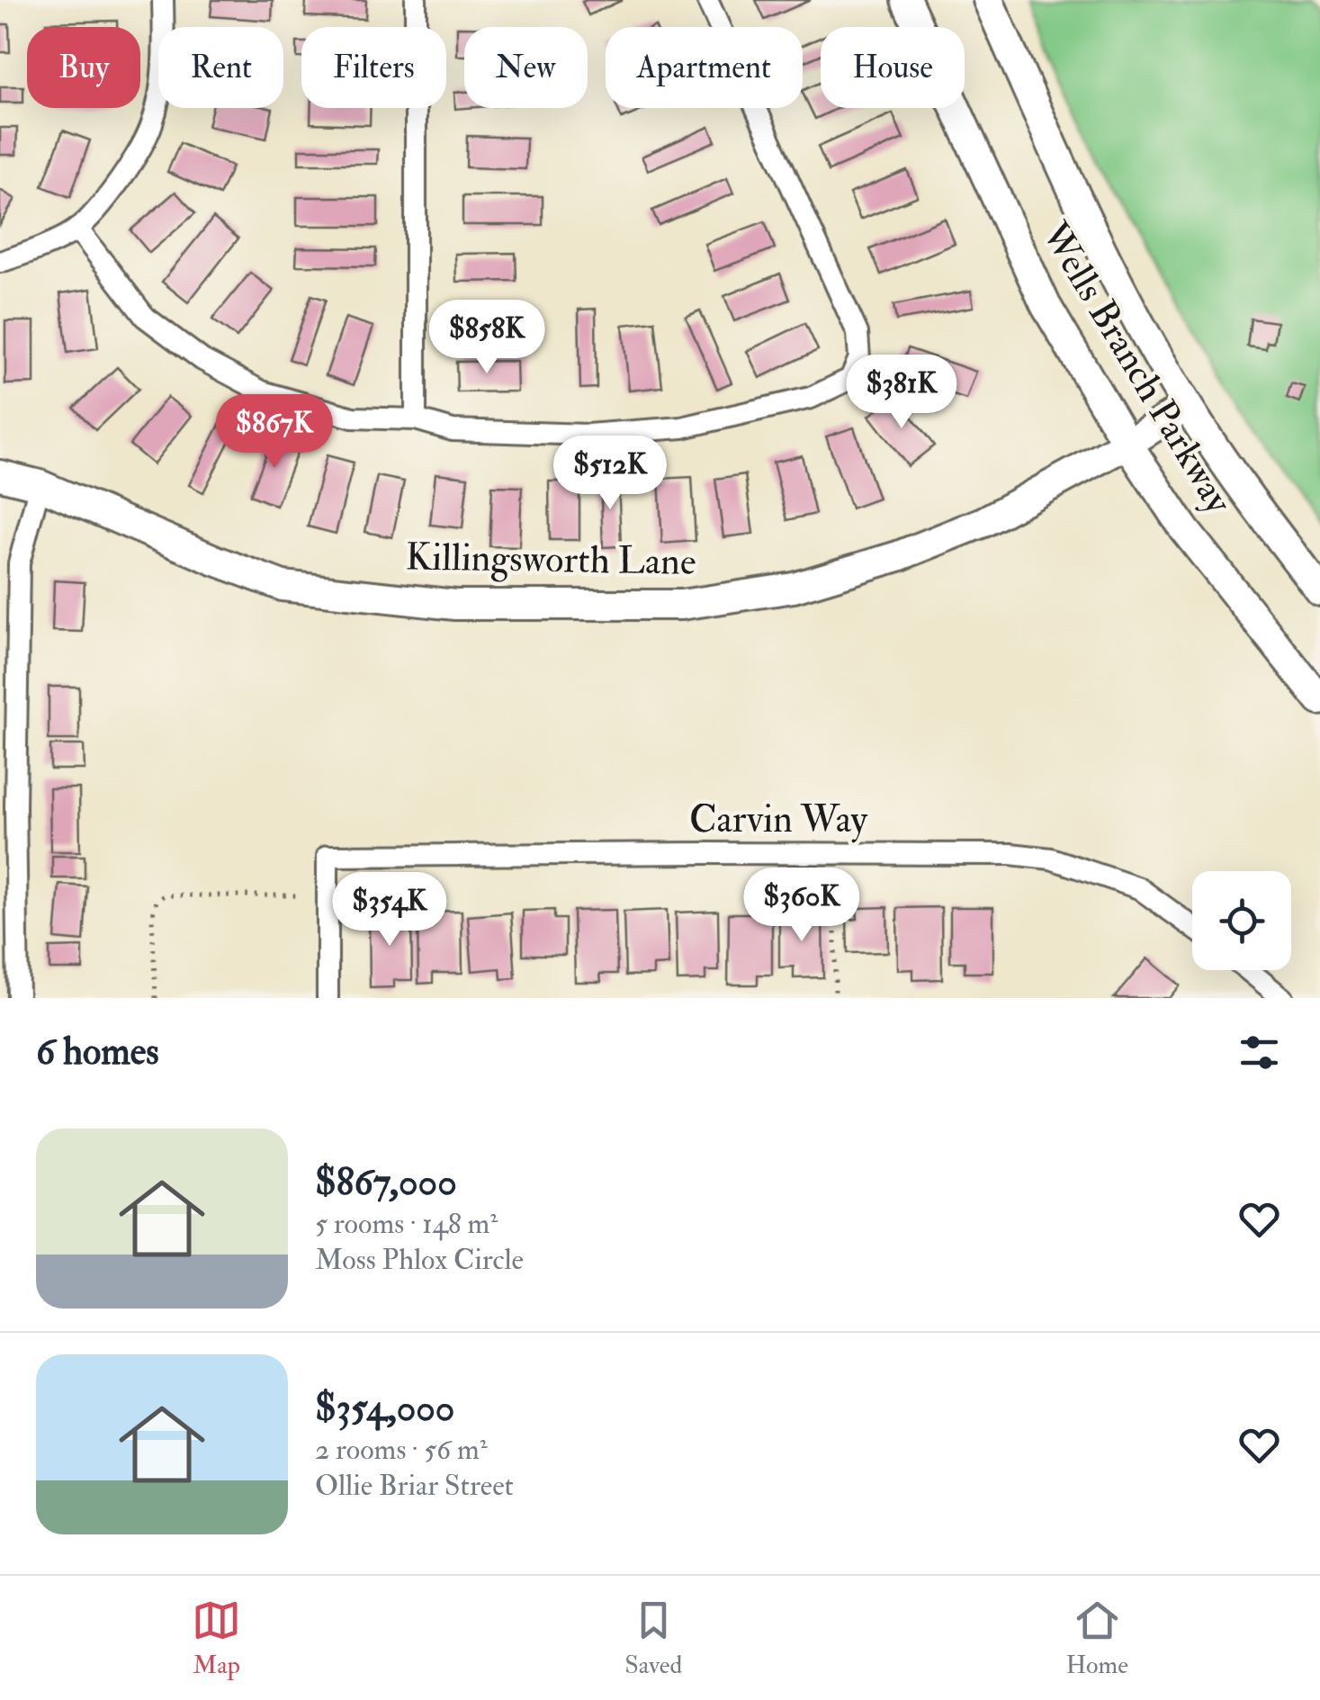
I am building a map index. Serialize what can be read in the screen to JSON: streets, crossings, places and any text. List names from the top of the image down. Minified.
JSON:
{"streets":{"street":["Wells Branch Parkway","Killingsworth Lane","Carvin Way"]},"crossings":[["Wells Branch Parkway","Killingsworth Lane"]],"page":{"chip":["Buy","Rent","Filters","New","Apartment","House"],"price":["$858K","$381K","$867K","$512K","$360K","$354K"],"heading":"6 homes","list":[{"name":"$867,000","note":"5 rooms · 148 m² · Moss Phlox Circle"},{"name":"$354,000","note":"2 rooms · 56 m² · Ollie Briar Street"}],"tabs":["Map","Saved","Home"]}}
